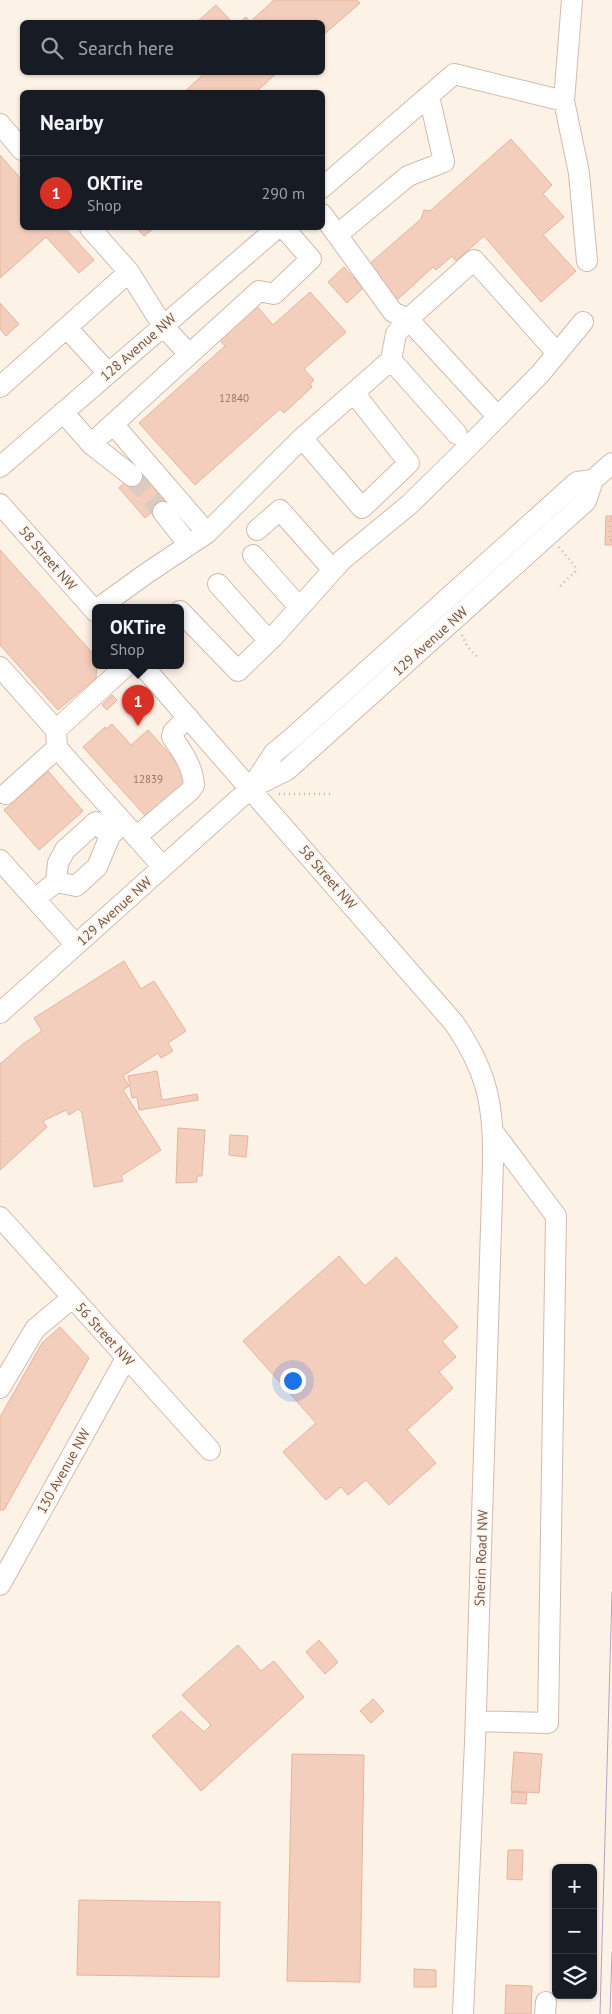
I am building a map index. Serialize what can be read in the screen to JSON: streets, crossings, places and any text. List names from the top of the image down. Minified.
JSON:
{"streets":{"street":["128 Avenue NW","58 Street NW","129 Avenue NW","56 Street NW","130 Avenue NW","Sherin Road NW"]},"crossings":[["58 Street NW","129 Avenue NW"],["58 Street NW","Sherin Road NW"],["56 Street NW","130 Avenue NW"]],"house_numbers":["12840","12839"],"page":{"search":"Search here","heading":"Nearby","list":[{"mark":"1","name":"OKTire","note":"Shop","value":"290 m"}],"popup":["OKTire","Shop"],"pins":"1","map_buttons":["+","−"]}}
